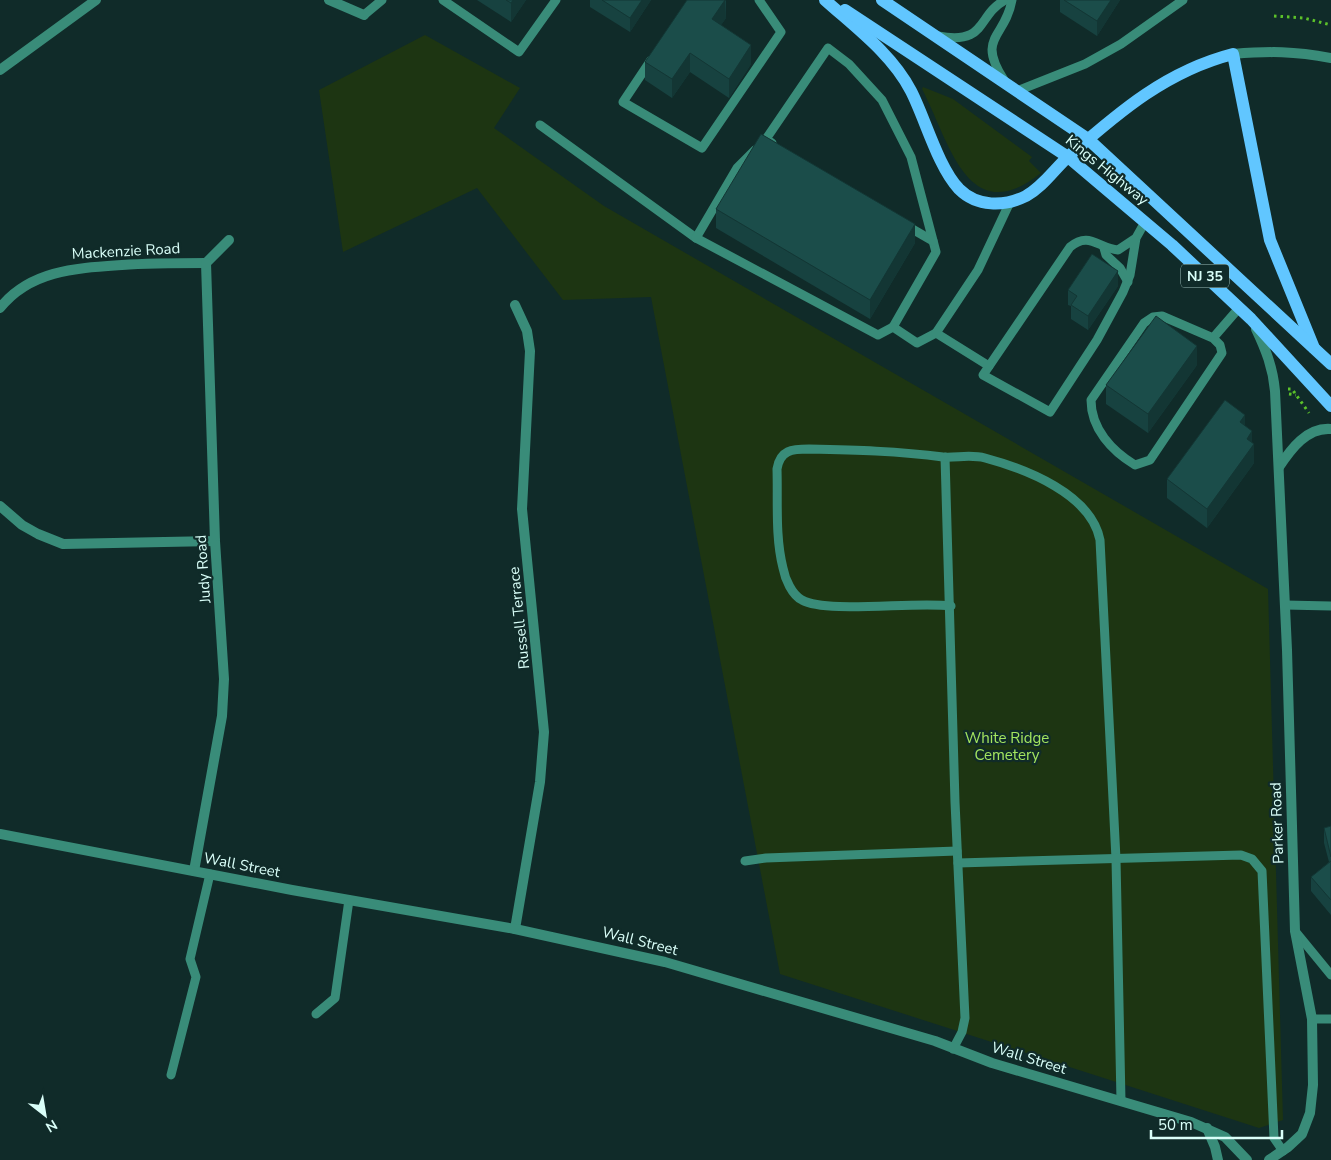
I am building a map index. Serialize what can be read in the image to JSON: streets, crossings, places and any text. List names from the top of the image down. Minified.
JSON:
{"streets":{"main road":["Kings Highway","NJ 35"],"street":["Mackenzie Road","Judy Road","Russell Terrace","Parker Road","Wall Street"]},"crossings":[["Kings Highway","Parker Road"],["Mackenzie Road","Judy Road"],["Judy Road","Wall Street"],["Russell Terrace","Wall Street"]],"parks":["White Ridge Cemetery"],"scale_bar":"50 m","north":"bottom right"}
